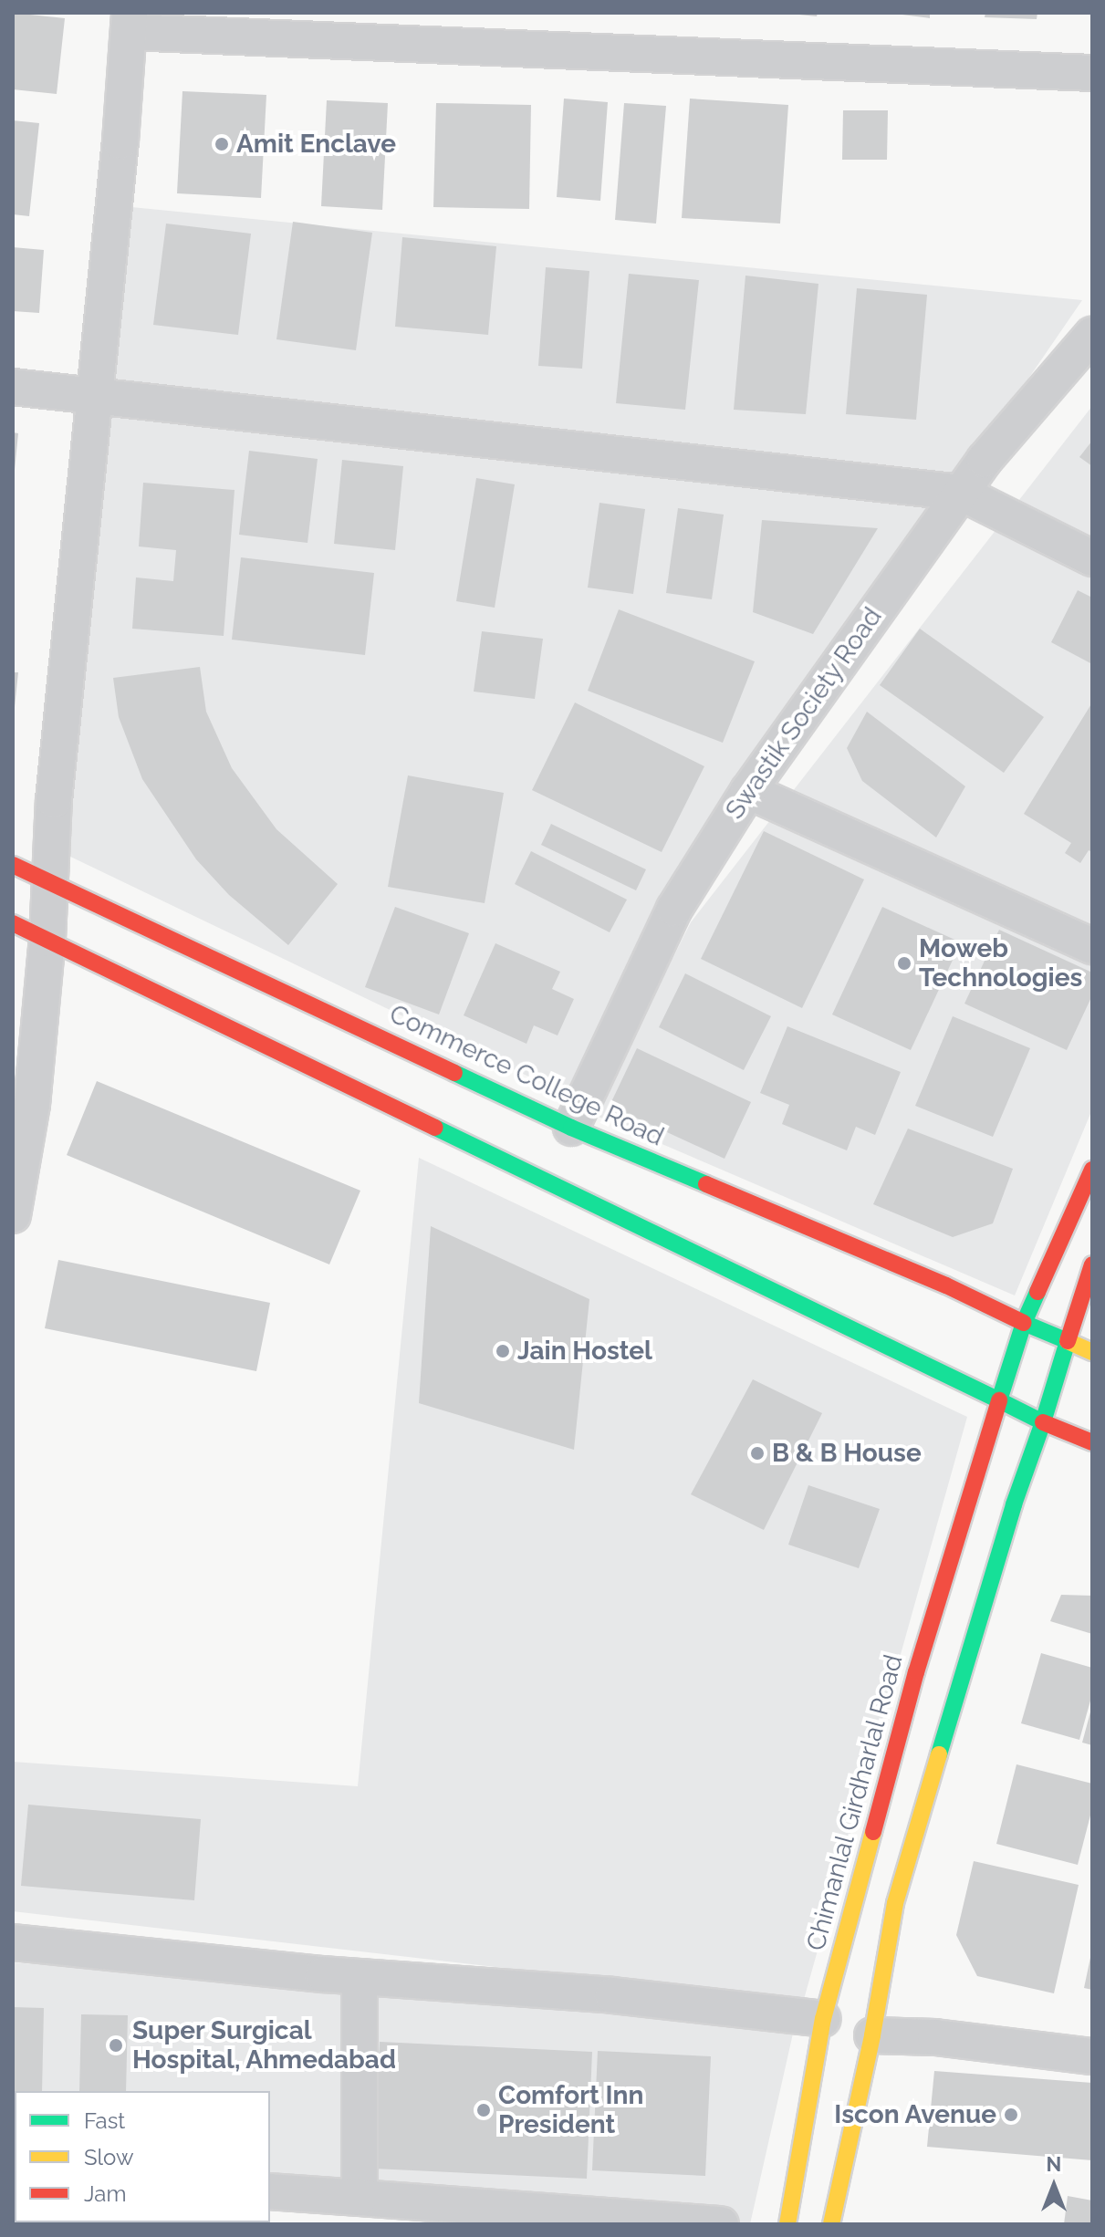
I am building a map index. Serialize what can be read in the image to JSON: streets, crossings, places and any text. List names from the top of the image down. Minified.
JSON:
{"streets":{"main road":["Commerce College Road","Chimanlal Girdharlal Road"],"street":["Swastik Society Road"]},"crossings":[["Swastik Society Road","Commerce College Road"],["Commerce College Road","Chimanlal Girdharlal Road"]],"places":["Amit Enclave","Moweb Technologies","Jain Hostel","B & B House","Super Surgical Hospital, Ahmedabad","Comfort Inn President","Iscon Avenue"],"legend":["Fast","Slow","Jam"],"north":"top"}
